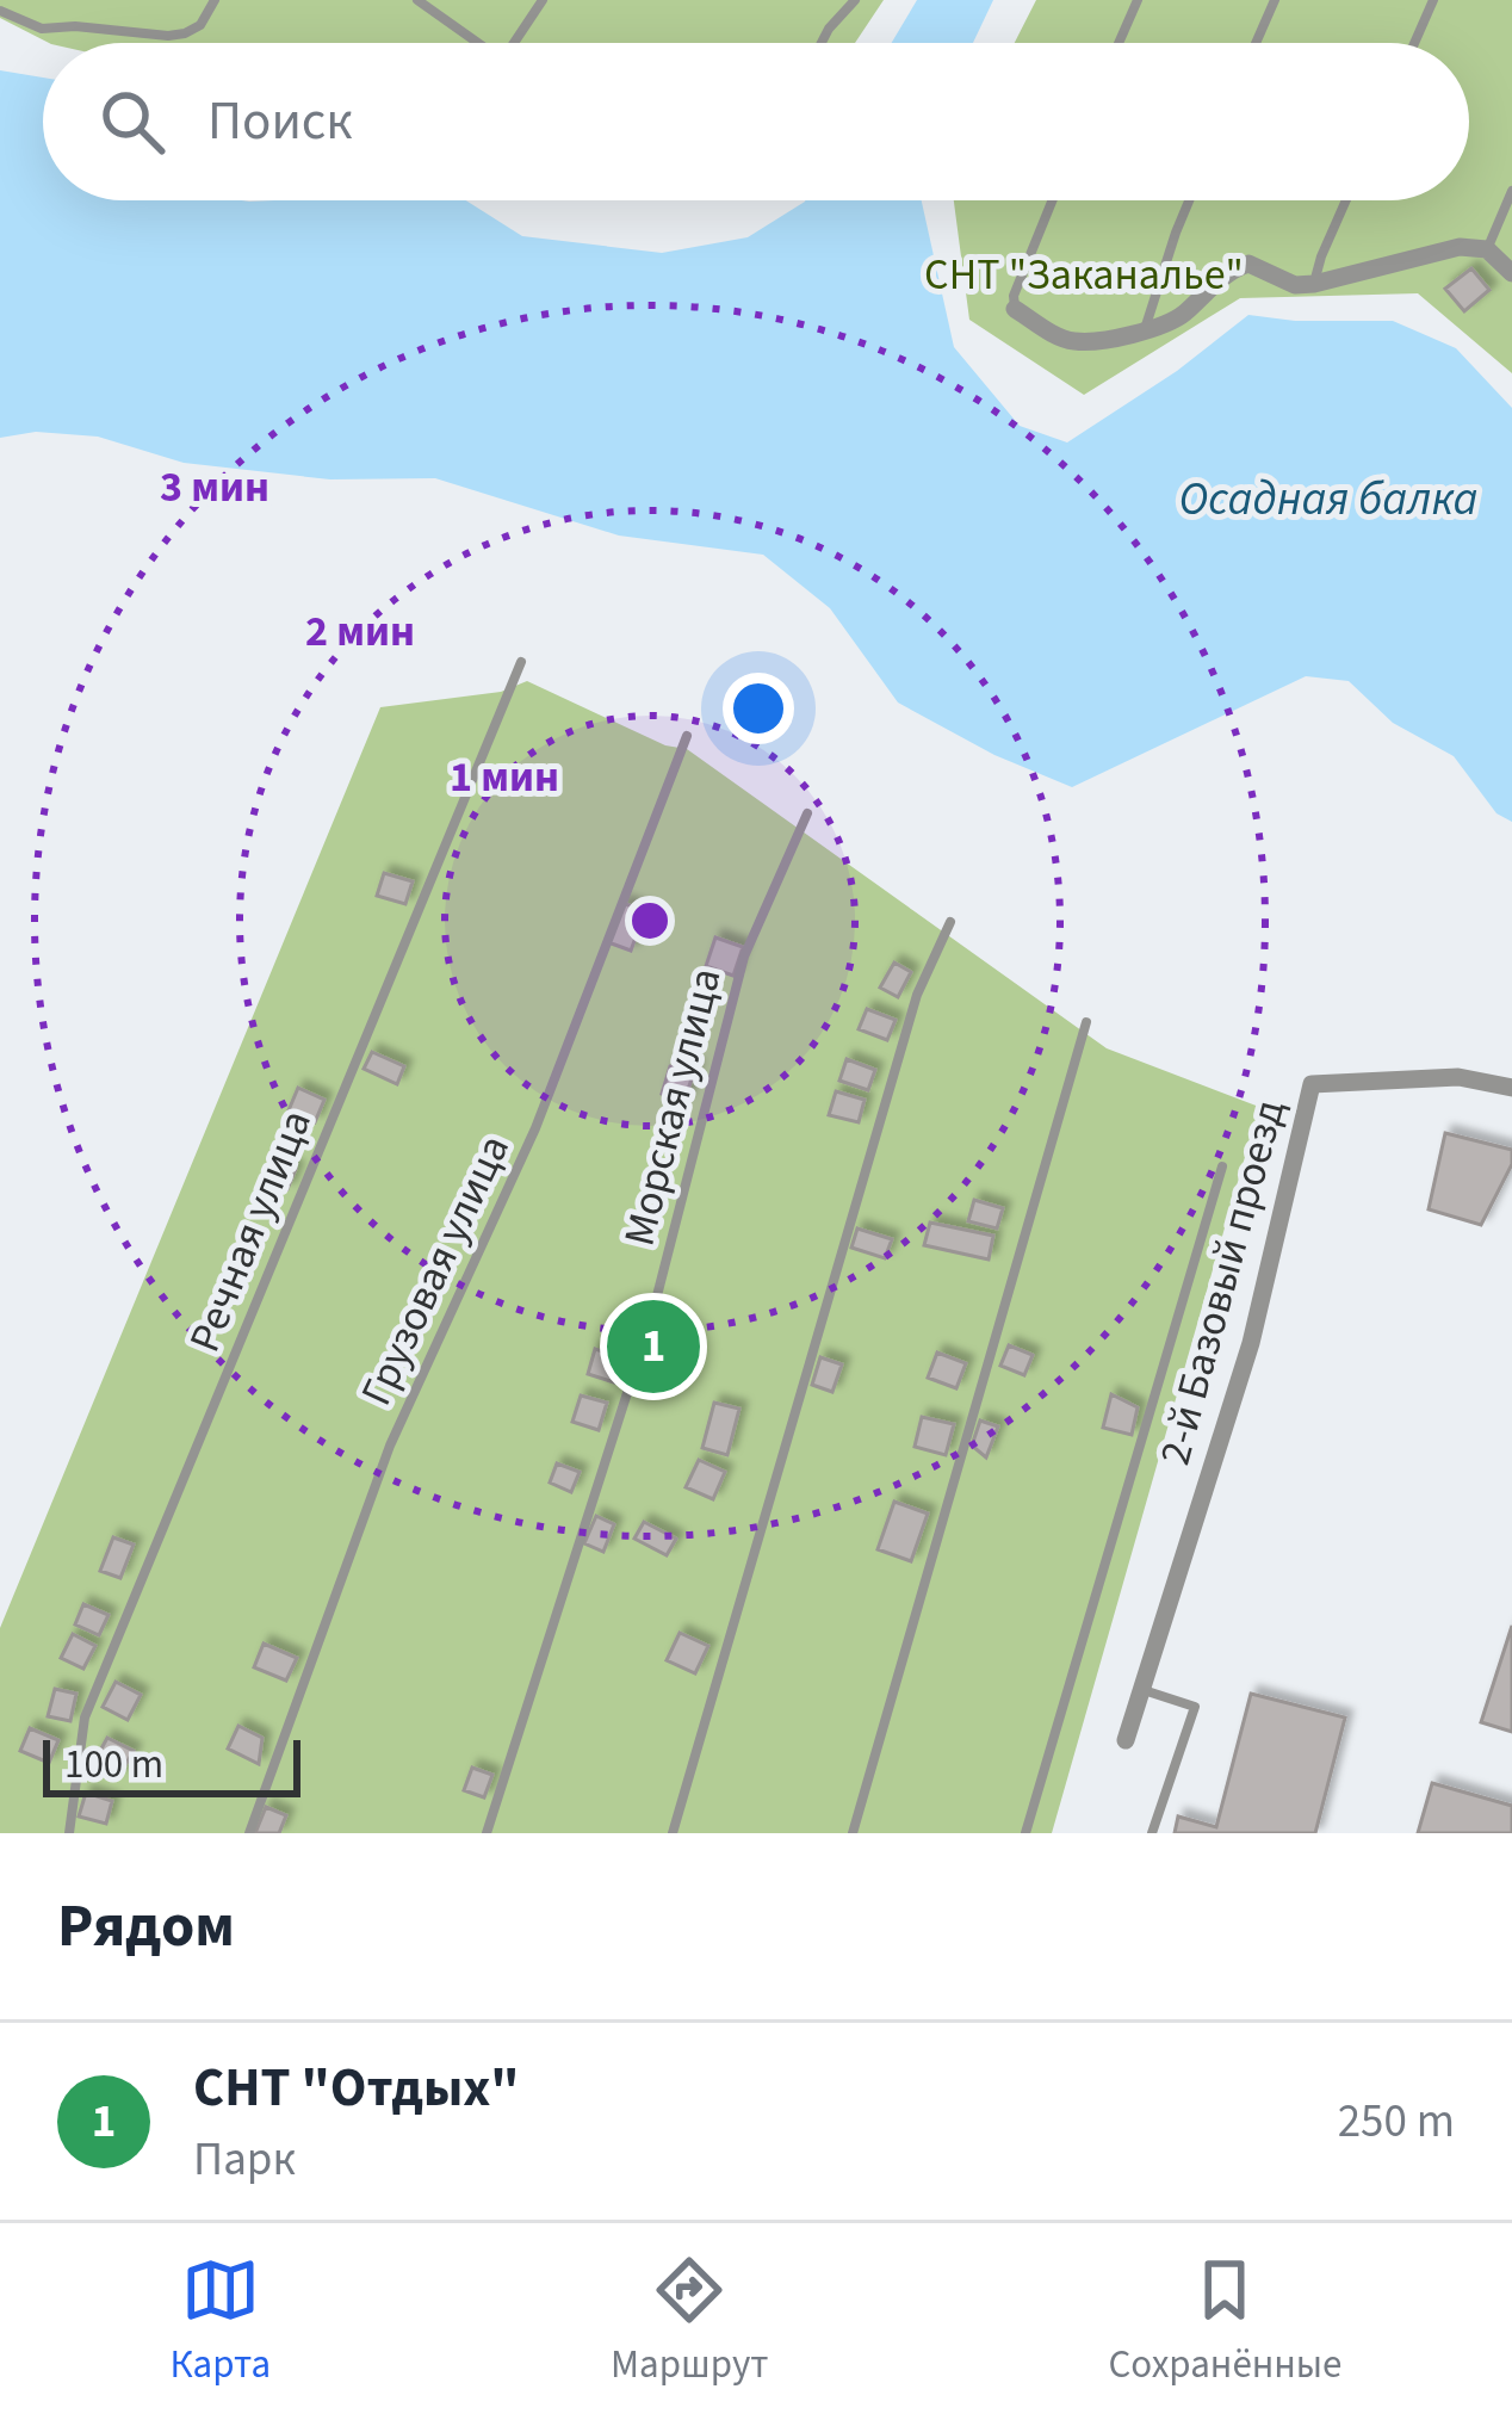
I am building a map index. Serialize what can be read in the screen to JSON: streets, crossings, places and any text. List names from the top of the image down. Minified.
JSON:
{"streets":{"street":["2-й Базовый проезд"],"lane":["Морская улица","Речная улица","Грузовая улица"]},"water":["Осадная балка"],"parks":["СНТ \"Заканалье\""],"scale_bar":"100 m","page":{"search":"Поиск","pins":"1","scale":"100 m","heading":"Рядом","list":[{"mark":"1","name":"СНТ \"Отдых\"","note":"Парк","value":"250 m"}],"nav":["Карта","Маршрут","Сохранённые"]},"rings":["3 мин","2 мин","1 мин"]}
